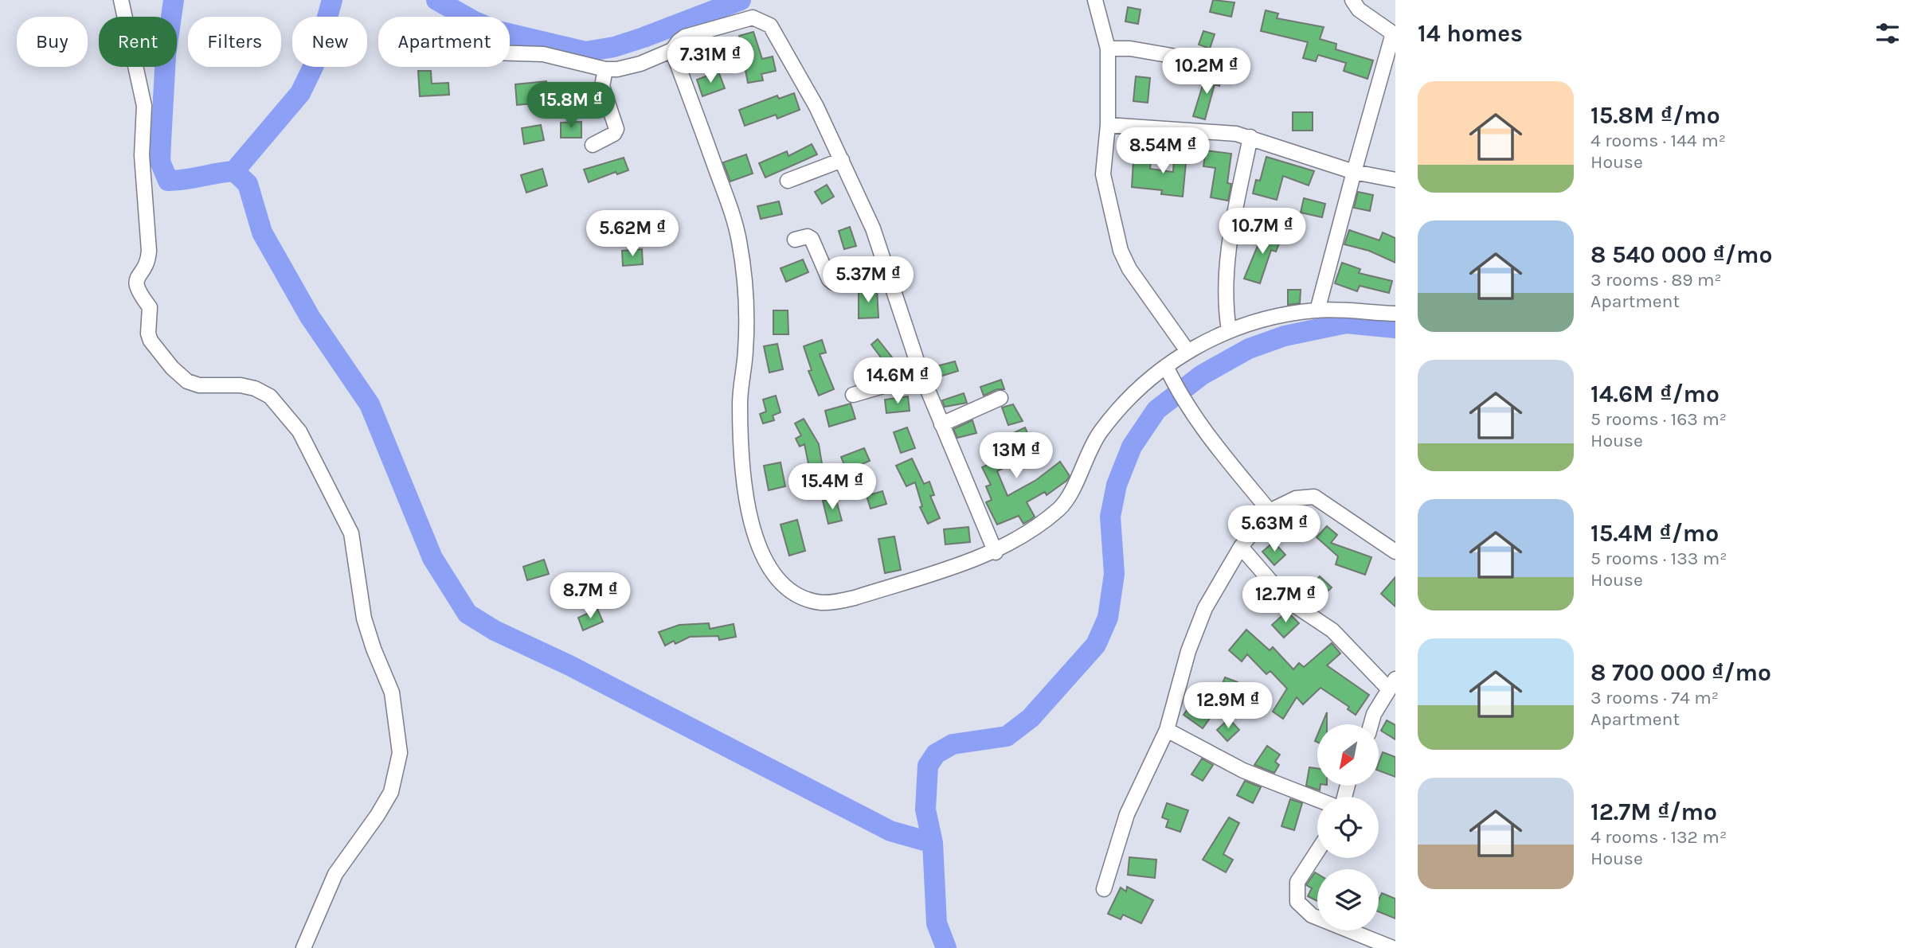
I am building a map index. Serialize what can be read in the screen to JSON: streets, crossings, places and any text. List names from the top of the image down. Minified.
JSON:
{"north":"bottom left","page":{"heading":"14 homes","chip":["Buy","Rent","Filters","New","Apartment"],"price":["7.31M ₫","10.2M ₫","15.8M ₫","8.54M ₫","10.7M ₫","5.62M ₫","5.37M ₫","14.6M ₫","13M ₫","15.4M ₫","5.63M ₫","8.7M ₫","12.7M ₫","12.9M ₫"],"list":[{"name":"15.8M ₫/mo","note":"4 rooms · 144 m² · House"},{"name":"8 540 000 ₫/mo","note":"3 rooms · 89 m² · Apartment"},{"name":"14.6M ₫/mo","note":"5 rooms · 163 m² · House"},{"name":"15.4M ₫/mo","note":"5 rooms · 133 m² · House"},{"name":"8 700 000 ₫/mo","note":"3 rooms · 74 m² · Apartment"},{"name":"12.7M ₫/mo","note":"4 rooms · 132 m² · House"}]}}
